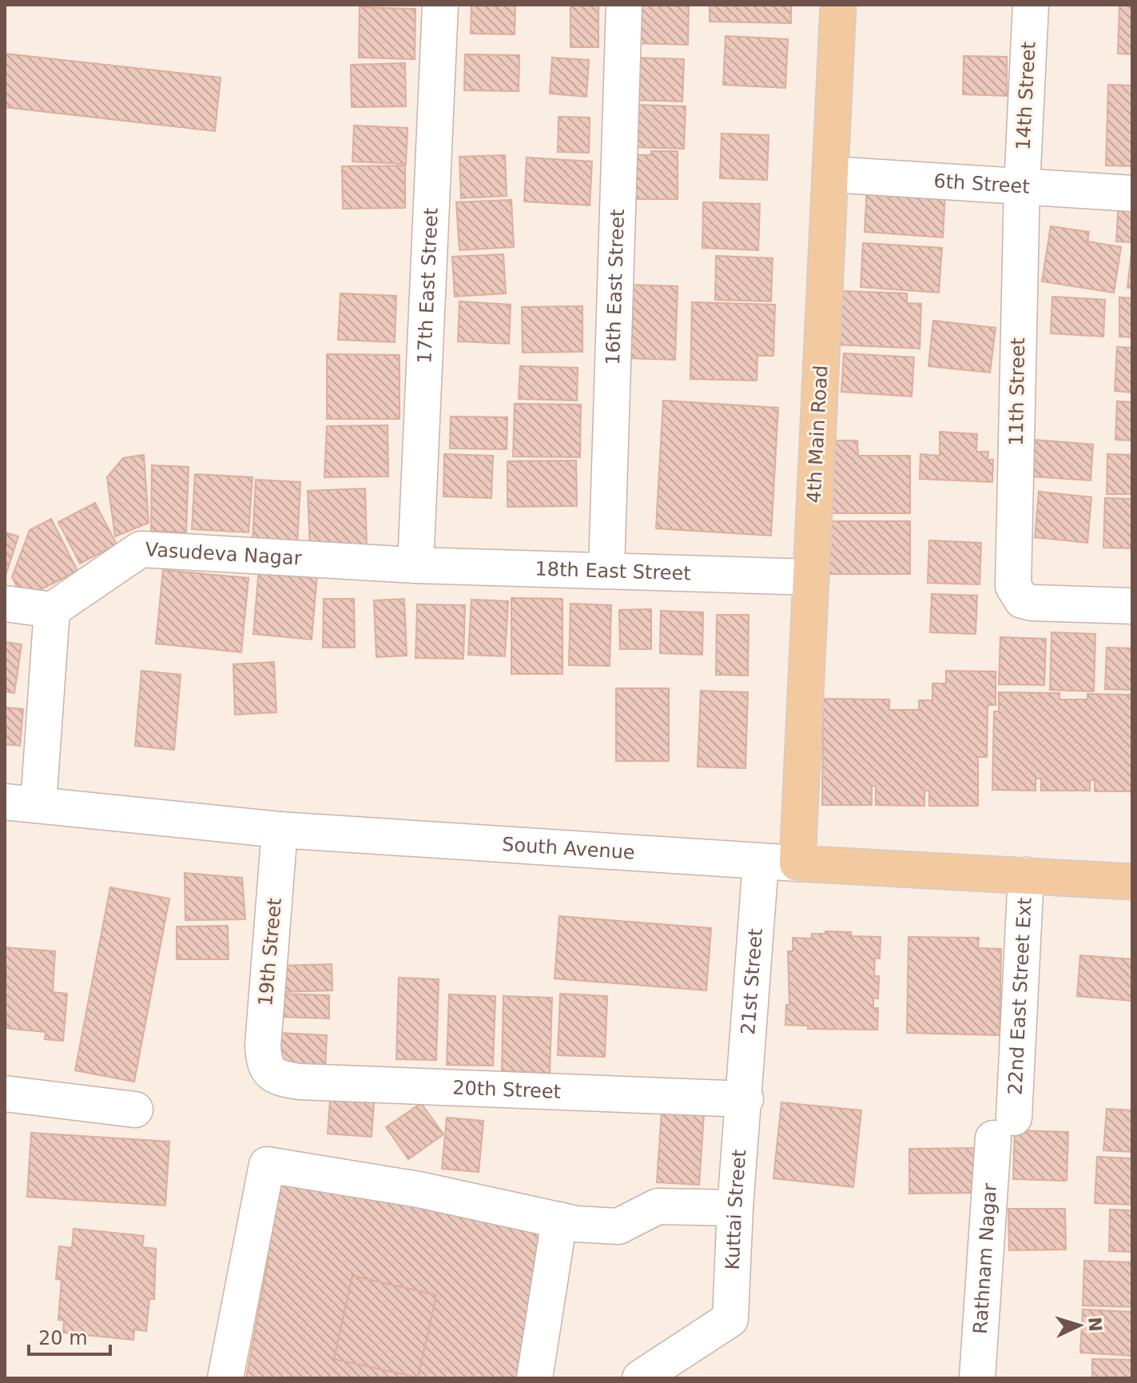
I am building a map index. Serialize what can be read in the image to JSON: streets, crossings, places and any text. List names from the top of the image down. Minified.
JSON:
{"streets":{"main road":["4th Main Road","South Avenue"],"street":["14th Street","6th Street","17th East Street","16th East Street","11th Street","Vasudeva Nagar","18th East Street","19th Street","21st Street","22nd East Street Ext","20th Street","Kuttai Street","Rathnam Nagar"]},"crossings":[["14th Street","6th Street"],["14th Street","11th Street"],["6th Street","11th Street"],["6th Street","4th Main Road"],["17th East Street","Vasudeva Nagar"],["17th East Street","18th East Street"],["16th East Street","18th East Street"],["4th Main Road","18th East Street"],["4th Main Road","South Avenue"],["Vasudeva Nagar","18th East Street"],["South Avenue","19th Street"],["South Avenue","21st Street"],["South Avenue","22nd East Street Ext"],["19th Street","20th Street"],["21st Street","20th Street"],["21st Street","Kuttai Street"],["22nd East Street Ext","Rathnam Nagar"],["20th Street","Kuttai Street"]],"scale_bar":"20 m","north":"right"}
